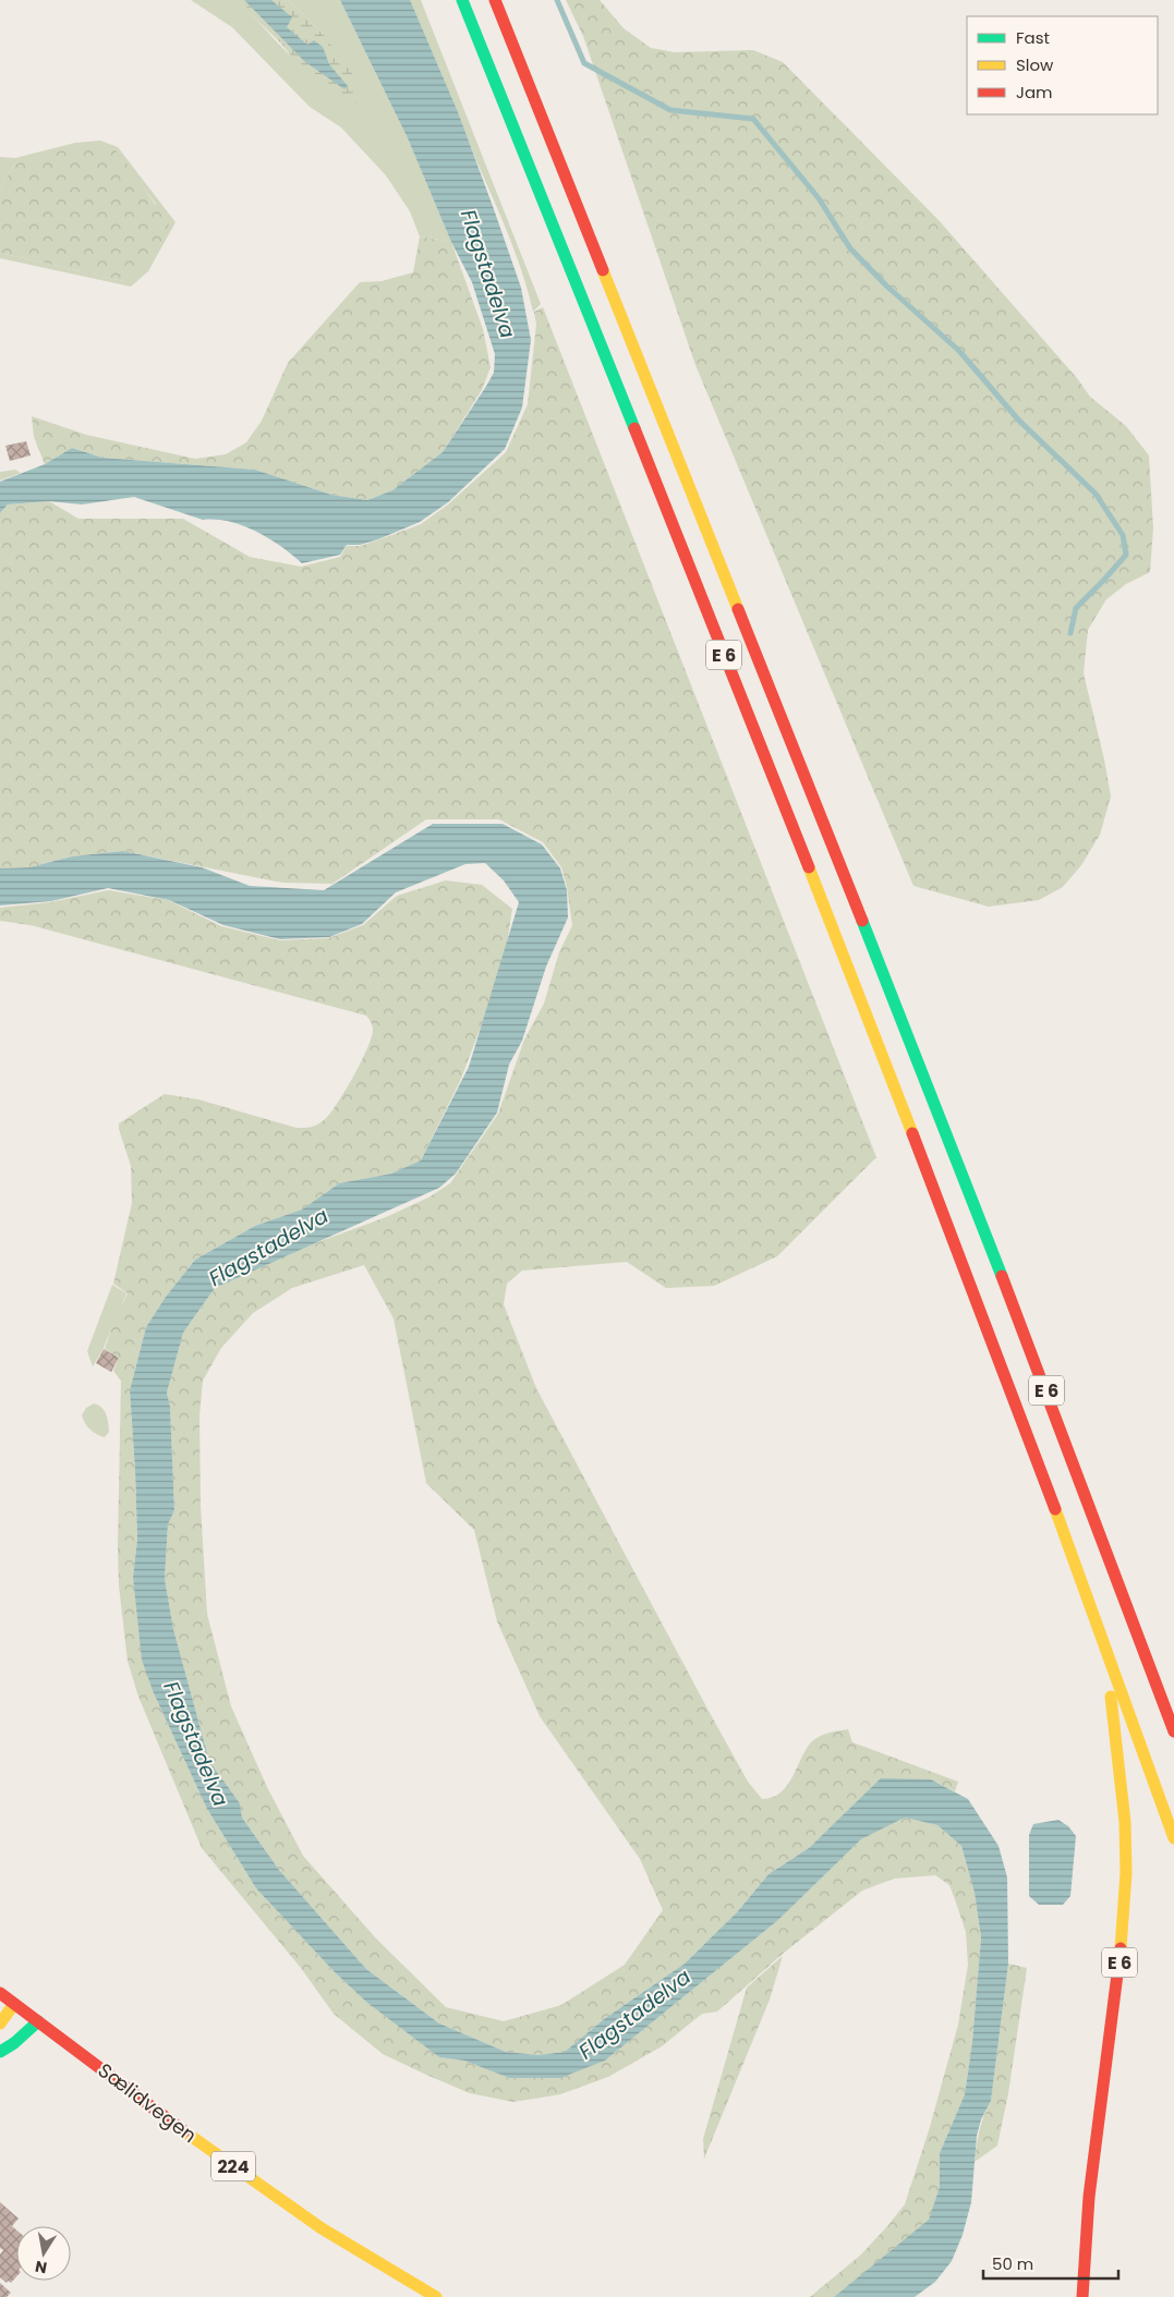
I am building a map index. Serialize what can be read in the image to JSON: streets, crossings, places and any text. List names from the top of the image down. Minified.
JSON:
{"streets":{"main road":["E 6","Sælidvegen","224"]},"water":["Flagstadelva"],"legend":["Fast","Slow","Jam"],"scale_bar":"50 m","north":"bottom"}
